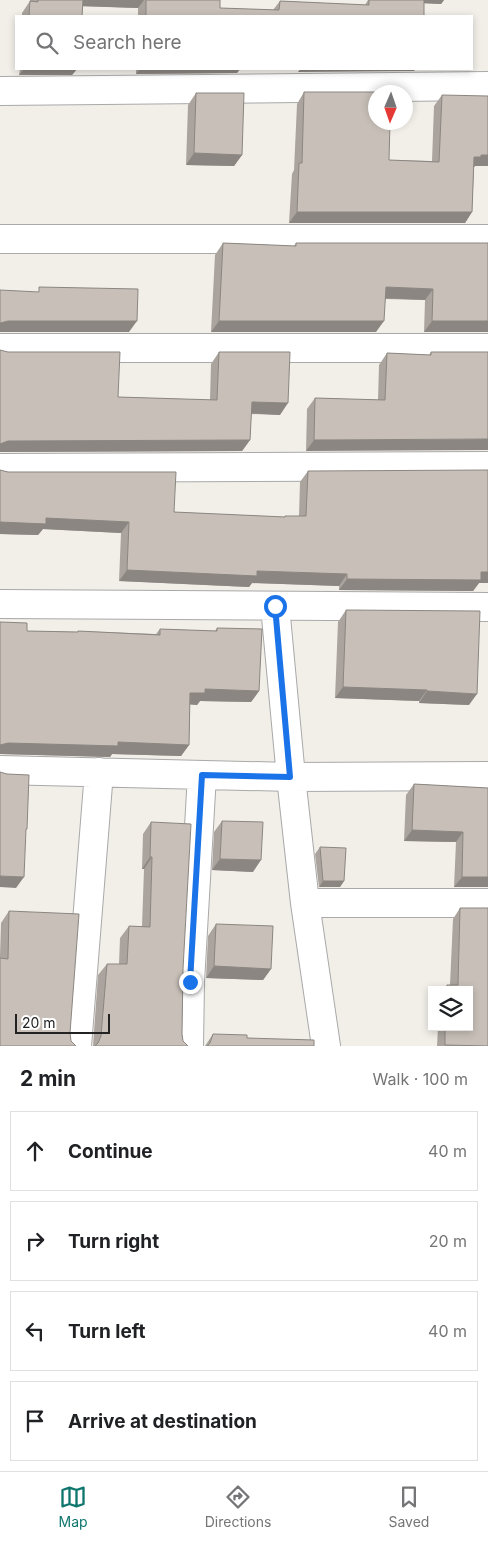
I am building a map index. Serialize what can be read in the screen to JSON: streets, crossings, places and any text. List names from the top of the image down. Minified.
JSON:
{"scale_bar":"20 m","north":"bottom","page":{"search":"Search here","scale":"20 m","heading":["2 min","Walk · 100 m"],"list":[["Continue","40 m"],["Turn right","20 m"],["Turn left","40 m"],"Arrive at destination"],"nav":["Map","Directions","Saved"]}}
